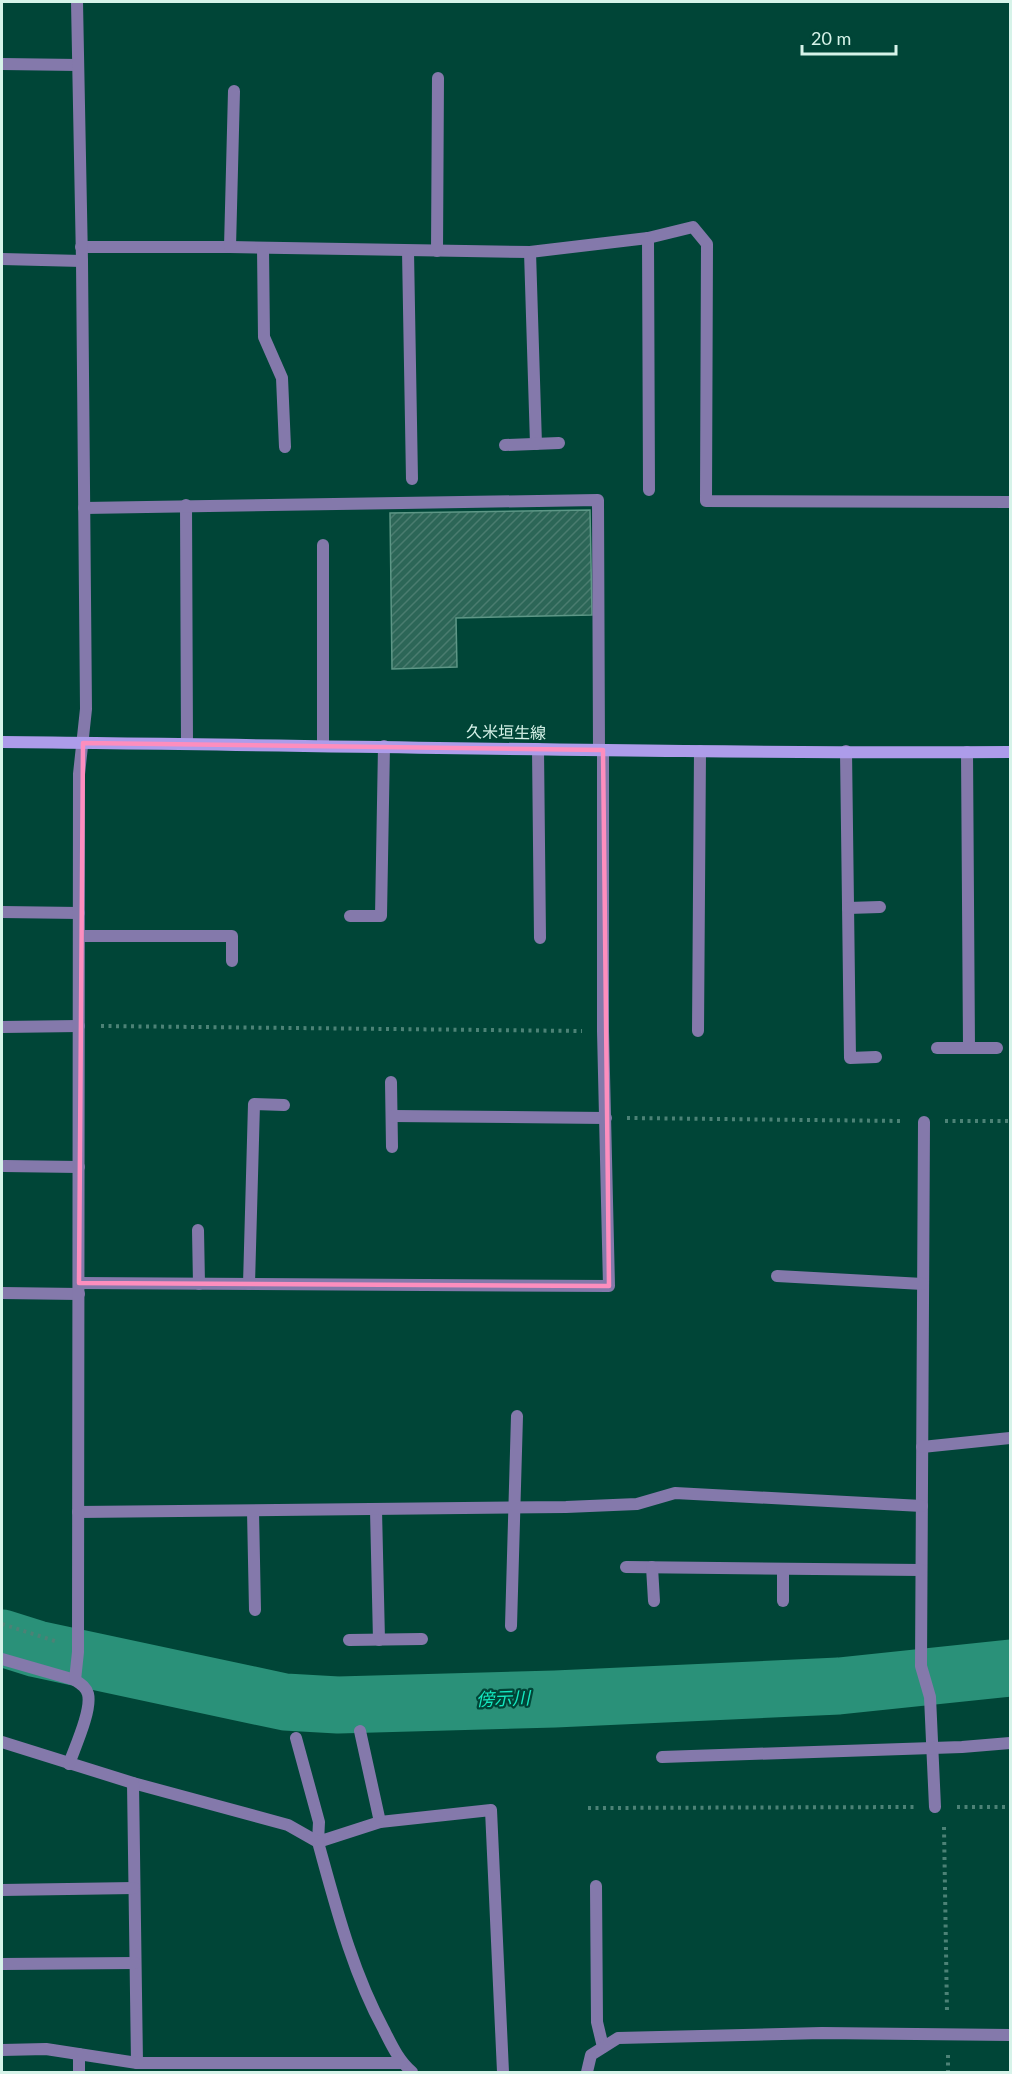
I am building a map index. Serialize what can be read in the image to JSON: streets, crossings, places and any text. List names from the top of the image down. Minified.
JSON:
{"streets":{"main road":["久米垣生線"]},"water":["傍示川"],"scale_bar":"20 m"}
